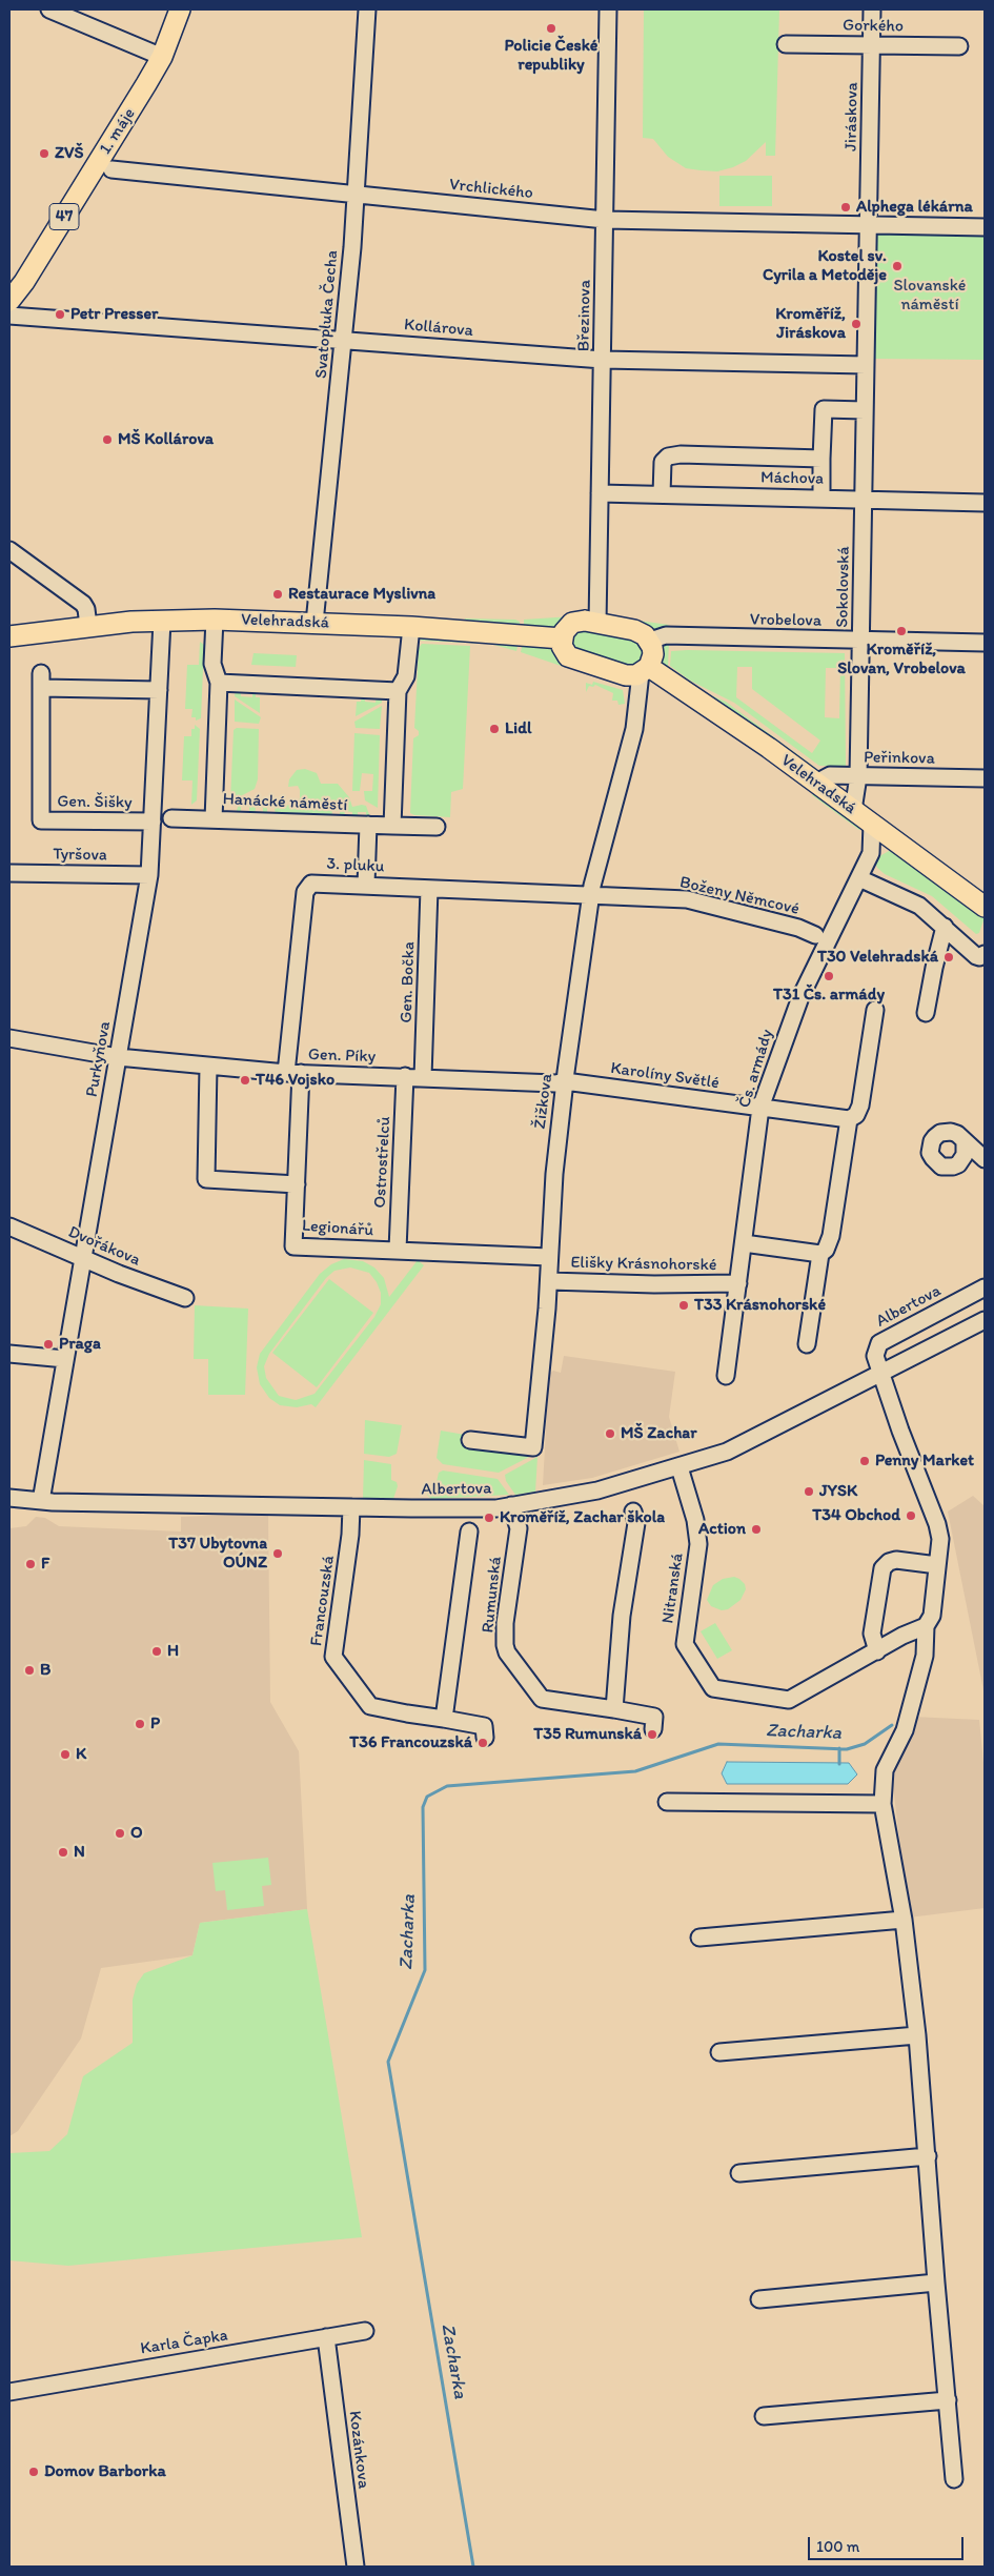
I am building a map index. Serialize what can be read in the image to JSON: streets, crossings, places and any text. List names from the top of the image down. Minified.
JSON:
{"streets":{"main road":["1. máje","47","Velehradská"],"street":["Gorkého","Jiráskova","Vrchlického","Svatopluka Čecha","Březinova","Kollárova","Máchova","Sokolovská","Vrobelova","Peřinkova","Gen. Šišky","Hanácké náměstí","Tyršova","3. pluku","Boženy Němcové","Gen. Bočka","Gen. Píky","Purkyňova","Čs. armády","Karolíny Světlé","Žižkova","Ostrostřelců","Legionářů","Dvořákova","Elišky Krásnohorské","Albertova","Nitranská","Rumunská","Francouzská","Karla Čapka","Kozánkova"]},"crossings":[["Gorkého","Jiráskova"],["Jiráskova","Vrchlického"],["Vrchlického","Svatopluka Čecha"],["Vrchlického","Březinova"],["Svatopluka Čecha","Kollárova"],["Svatopluka Čecha","Velehradská"],["Březinova","Kollárova"],["Březinova","Máchova"],["Kollárova","Sokolovská"],["Máchova","Sokolovská"],["Sokolovská","Vrobelova"],["Sokolovská","Velehradská"],["Sokolovská","Peřinkova"],["Velehradská","Peřinkova"],["Velehradská","Hanácké náměstí"],["Velehradská","Purkyňova"],["Velehradská","Žižkova"],["Gen. Šišky","Purkyňova"],["Tyršova","Purkyňova"],["3. pluku","Boženy Němcové"],["3. pluku","Gen. Bočka"],["3. pluku","Gen. Píky"],["3. pluku","Žižkova"],["3. pluku","Legionářů"],["Boženy Němcové","Žižkova"],["Gen. Bočka","Gen. Píky"],["Gen. Píky","Purkyňova"],["Gen. Píky","Karolíny Světlé"],["Gen. Píky","Žižkova"],["Gen. Píky","Ostrostřelců"],["Gen. Píky","Legionářů"],["Purkyňova","Dvořákova"],["Purkyňova","Albertova"],["Čs. armády","Karolíny Světlé"],["Čs. armády","Elišky Krásnohorské"],["Karolíny Světlé","Žižkova"],["Žižkova","Legionářů"],["Žižkova","Elišky Krásnohorské"],["Ostrostřelců","Legionářů"],["Albertova","Nitranská"],["Albertova","Rumunská"],["Albertova","Francouzská"],["Karla Čapka","Kozánkova"]],"water":["Zacharka"],"parks":["Slovanské náměstí"],"places":["Policie České republiky","ZVŠ","Alphega lékárna","Kostel sv. Cyrila a Metoděje","Petr Presser","Kroměříž, Jiráskova","MŠ Kollárova","Restaurace Myslivna","Kroměříž, Slovan, Vrobelova","Lidl","T30 Velehradská","T31 Čs. armády","T46 Vojsko","T33 Krásnohorské","Praga","MŠ Zachar","Penny Market","JYSK","T34 Obchod","Kroměříž, Zachar škola","Action","T37 Ubytovna OÚNZ","F","H","B","P","T35 Rumunská","T36 Francouzská","K","O","N","Domov Barborka"],"scale_bar":"100 m"}
